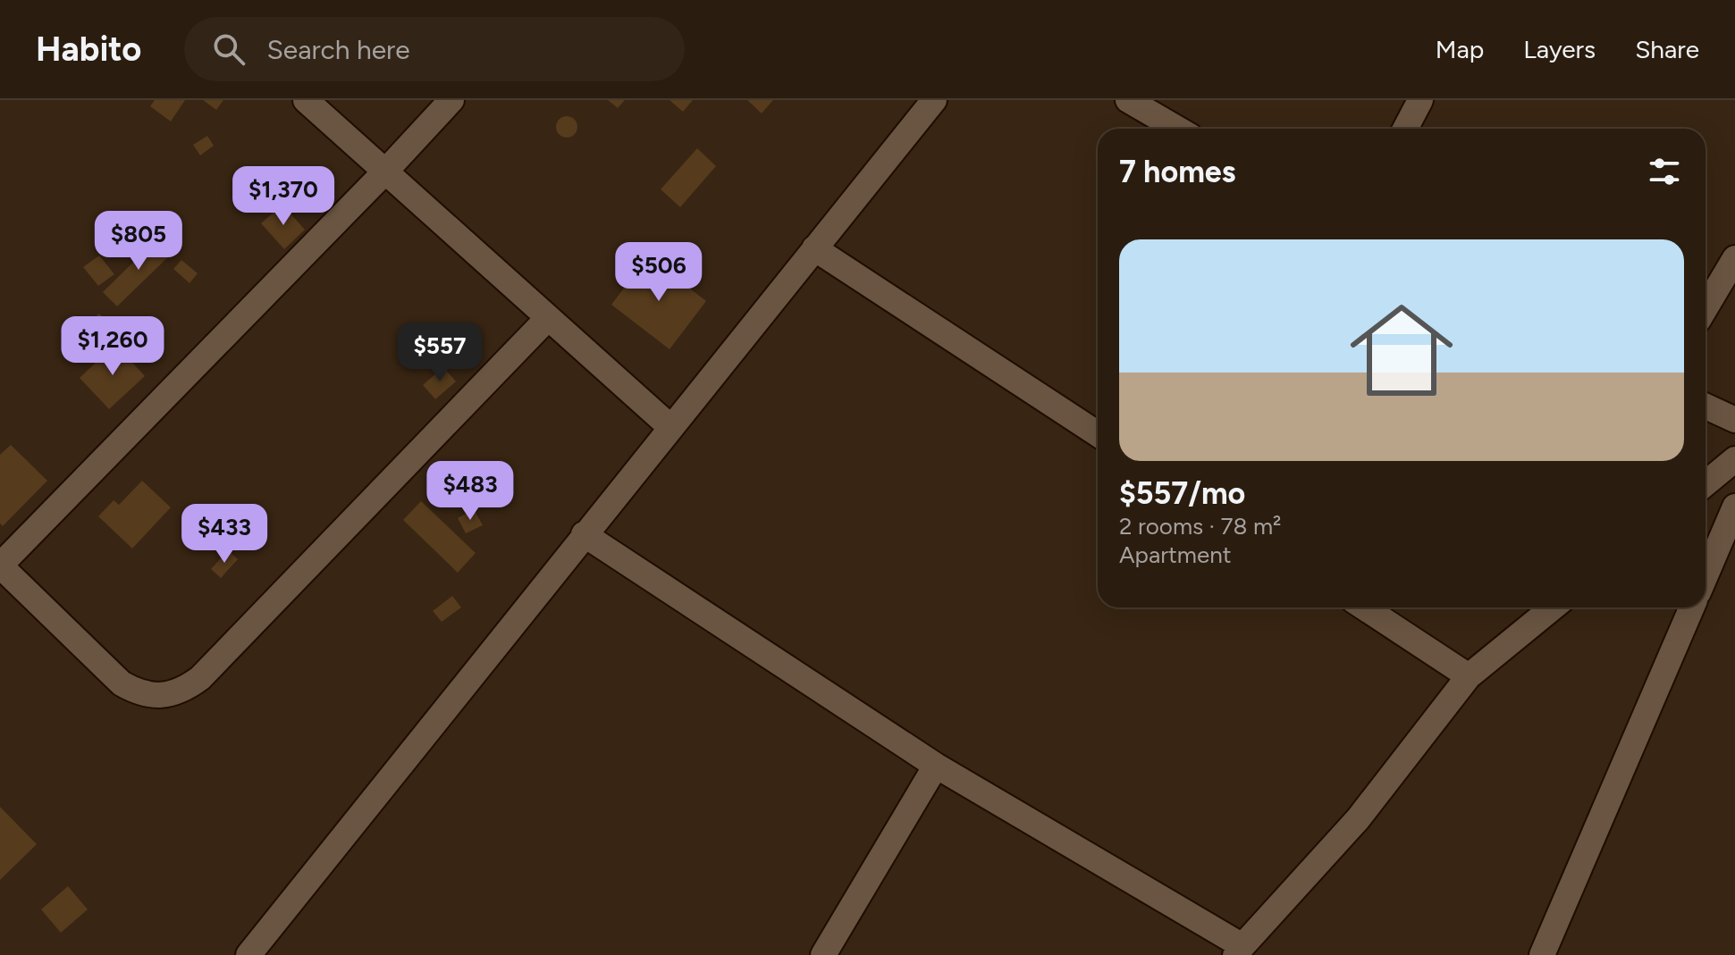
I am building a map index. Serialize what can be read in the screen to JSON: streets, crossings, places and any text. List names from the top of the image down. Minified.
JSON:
{"page":{"header":"Habito","search":"Search here","nav":["Map","Layers","Share"],"heading":"7 homes","price":["$1,370","$805","$506","$1,260","$557","$483","$433"],"list":[{"name":"$557/mo","note":"2 rooms · 78 m² · Apartment"}]}}
